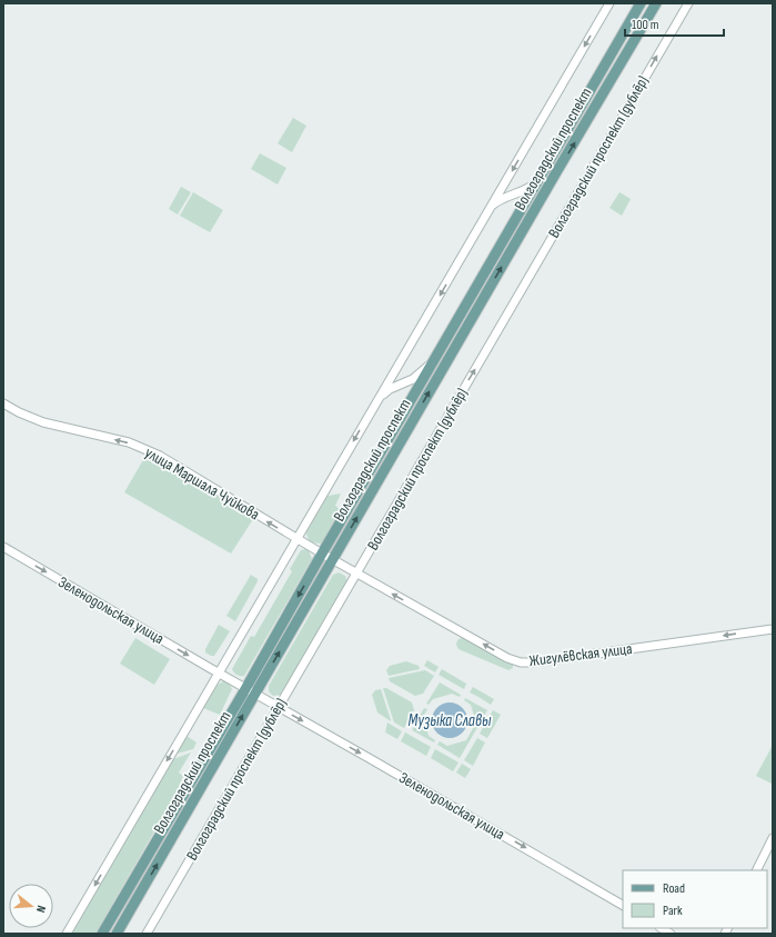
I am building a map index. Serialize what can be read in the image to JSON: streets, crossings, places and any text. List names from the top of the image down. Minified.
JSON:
{"streets":{"main road":["Волгоградский проспект"],"street":["Волгоградский проспект (дублёр)","улица Маршала Чуйкова","Зеленодольская улица","Жигулёвская улица"]},"crossings":[["Волгоградский проспект","улица Маршала Чуйкова"],["Волгоградский проспект","Зеленодольская улица"],["Волгоградский проспект","Жигулёвская улица"],["Волгоградский проспект (дублёр)","Зеленодольская улица"],["Волгоградский проспект (дублёр)","Жигулёвская улица"],["улица Маршала Чуйкова","Жигулёвская улица"]],"one_way":["улица Маршала Чуйкова","Зеленодольская улица","Жигулёвская улица"],"water":["Музыка Славы"],"legend":["Road","Park"],"scale_bar":"100 m","north":"right"}
